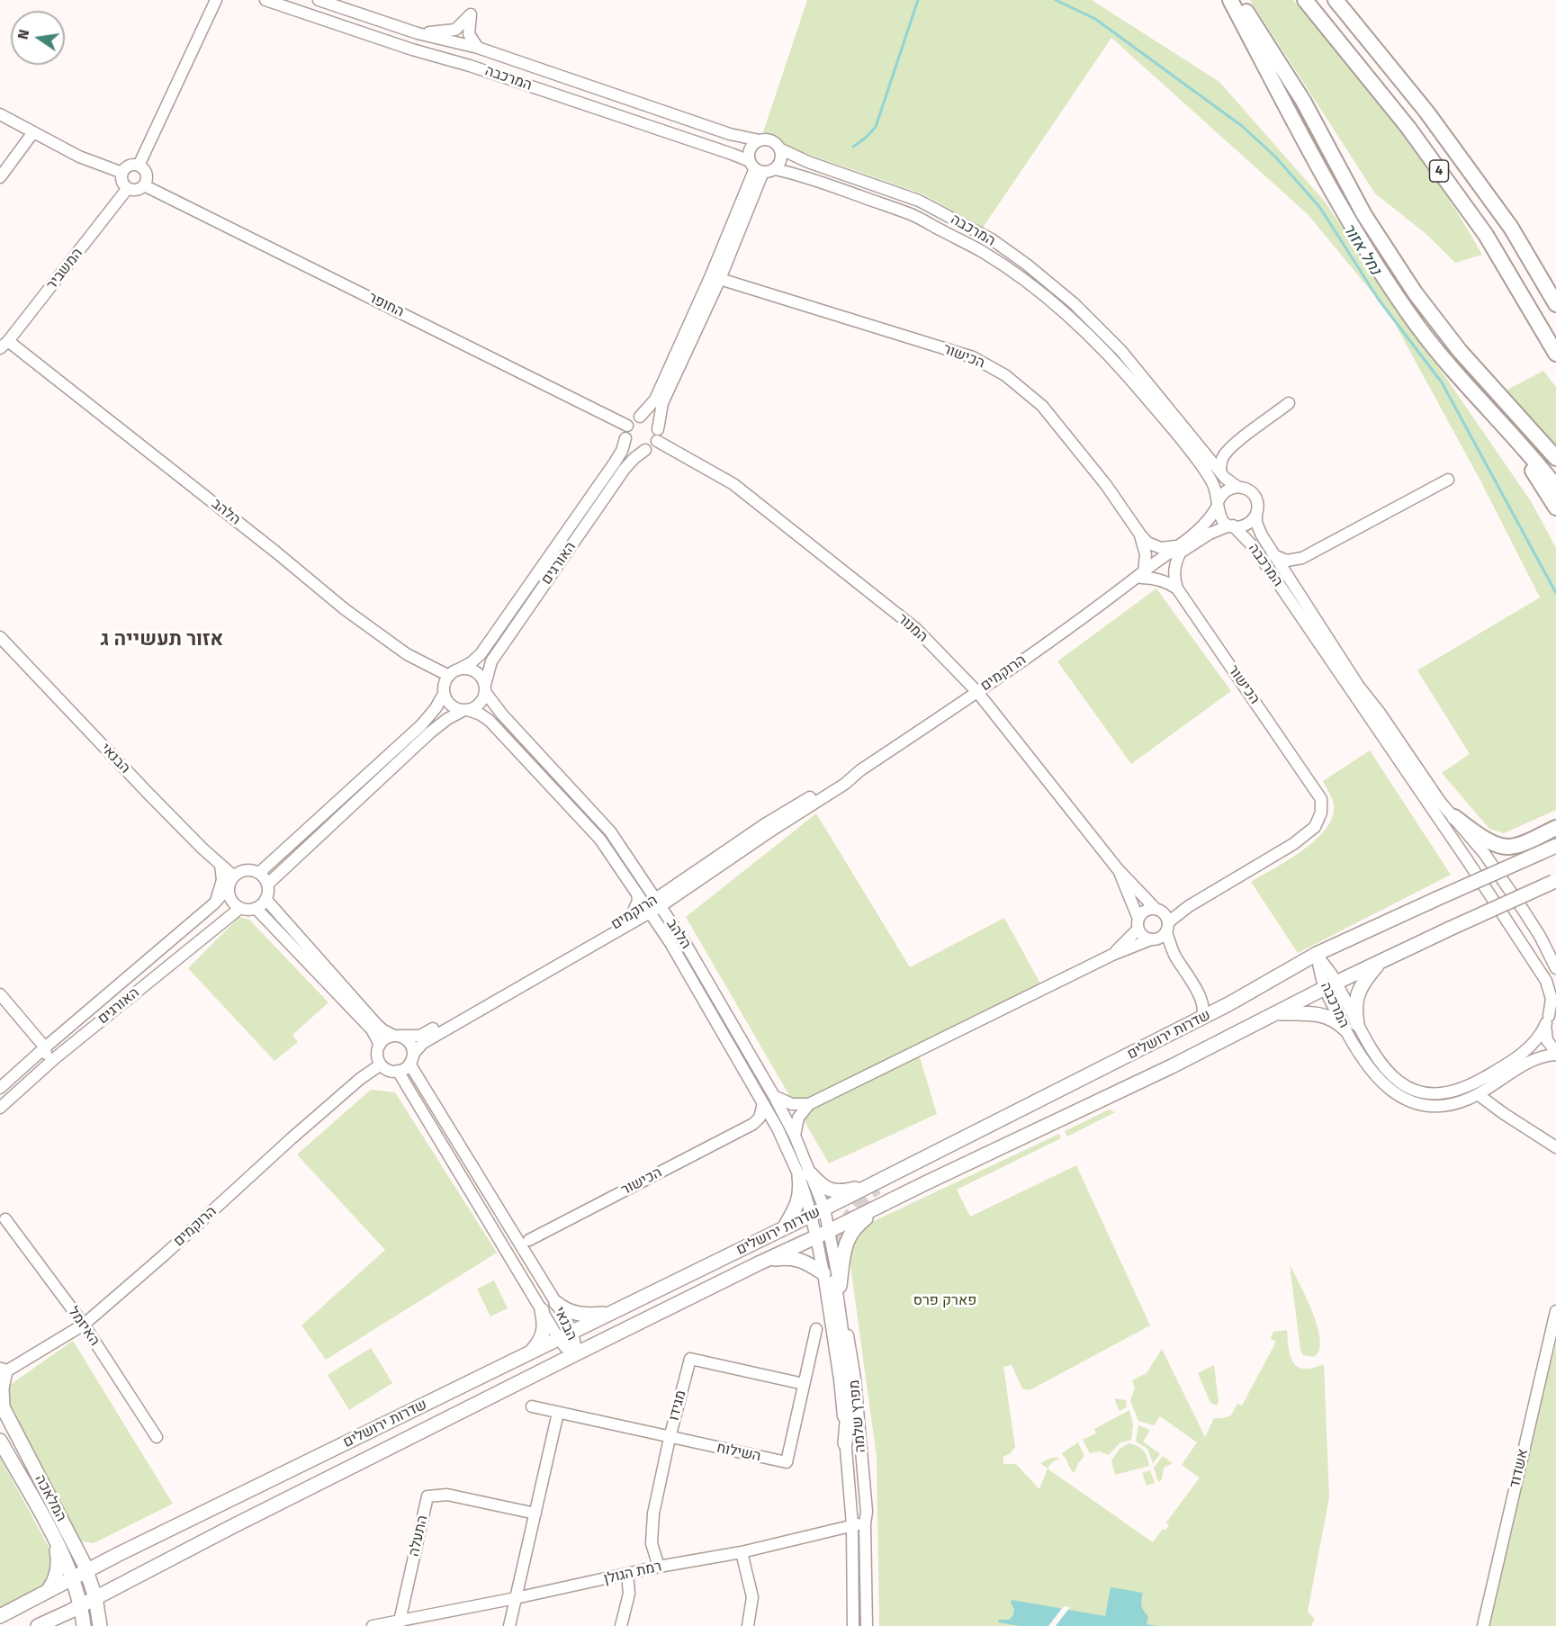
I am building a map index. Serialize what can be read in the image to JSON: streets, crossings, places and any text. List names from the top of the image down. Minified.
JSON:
{"streets":{"highway":["4"],"main road":["שדרות ירושלים","המלאכה"],"street":["המרכבה","המשביר","החופר","הכישור","הלהב","האורגים","המנור","הרוקמים","הבנאי","האיזמל","מגידו","מפרץ שלמה","השילוח","אשדוד","התעלה","רמת הגולן"]},"crossings":[["המרכבה","הרוקמים"],["המרכבה","שדרות ירושלים"],["המשביר","החופר"],["המשביר","הלהב"],["החופר","האורגים"],["החופר","המנור"],["הכישור","המנור"],["הכישור","הרוקמים"],["הלהב","האורגים"],["הלהב","הרוקמים"],["הלהב","שדרות ירושלים"],["הלהב","מפרץ שלמה"],["האורגים","המנור"],["האורגים","הבנאי"],["המנור","הרוקמים"],["הרוקמים","הבנאי"],["הרוקמים","האיזמל"],["הבנאי","שדרות ירושלים"],["שדרות ירושלים","מפרץ שלמה"],["שדרות ירושלים","המלאכה"],["מגידו","השילוח"],["מגידו","רמת הגולן"],["מפרץ שלמה","רמת הגולן"],["התעלה","רמת הגולן"]],"districts":["אזור תעשייה ג"],"water":["נחל אזור"],"parks":["פארק פרס"],"north":"left"}
